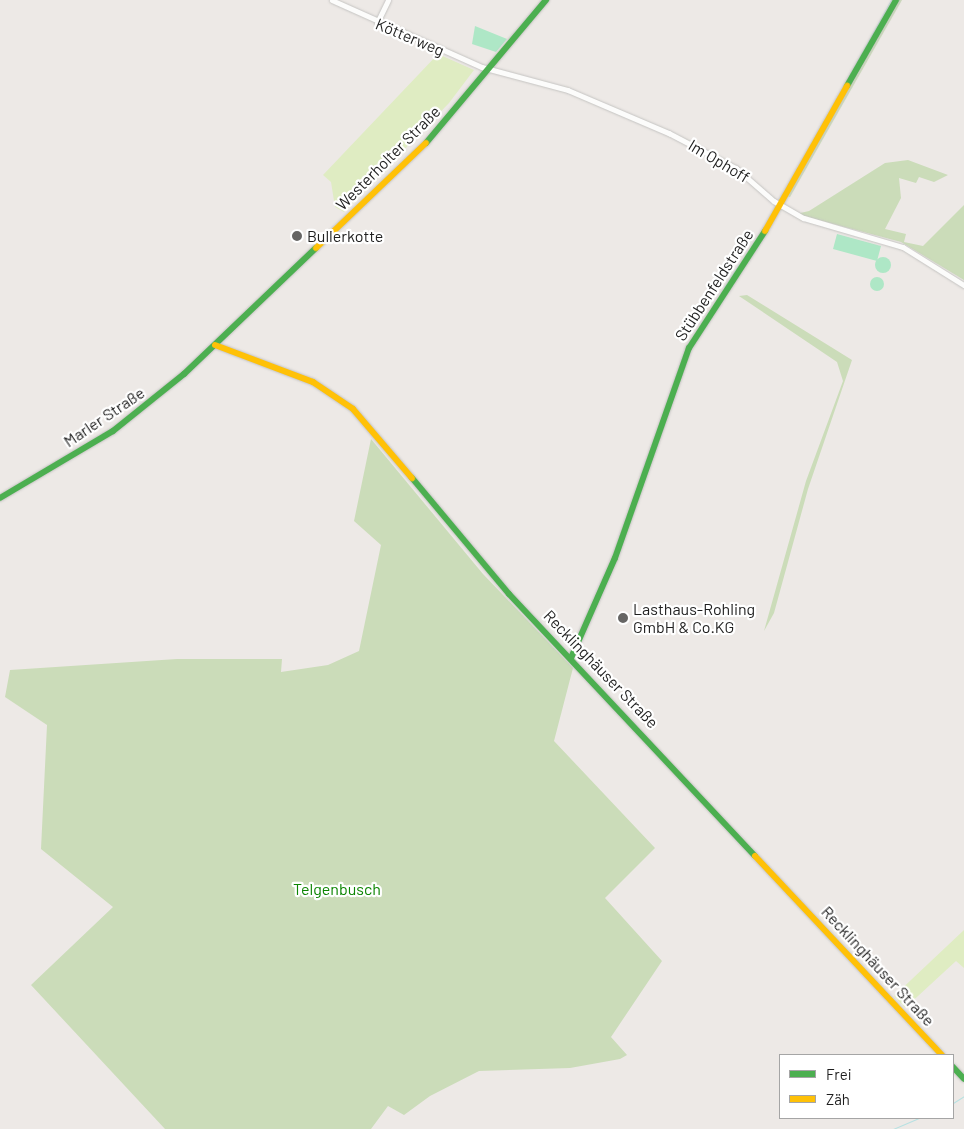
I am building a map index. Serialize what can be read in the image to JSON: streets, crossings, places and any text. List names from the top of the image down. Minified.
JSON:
{"streets":{"street":["Kötterweg","Westerholter Straße","Im Ophoff","Stübbenfeldstraße","Marler Straße","Recklinghäuser Straße"]},"crossings":[["Kötterweg","Westerholter Straße"],["Kötterweg","Im Ophoff"],["Westerholter Straße","Im Ophoff"],["Westerholter Straße","Marler Straße"],["Westerholter Straße","Recklinghäuser Straße"],["Im Ophoff","Stübbenfeldstraße"],["Stübbenfeldstraße","Recklinghäuser Straße"],["Marler Straße","Recklinghäuser Straße"]],"parks":["Telgenbusch"],"places":["Bullerkotte","Lasthaus-Rohling GmbH & Co.KG"],"legend":["Frei","Zäh"]}
